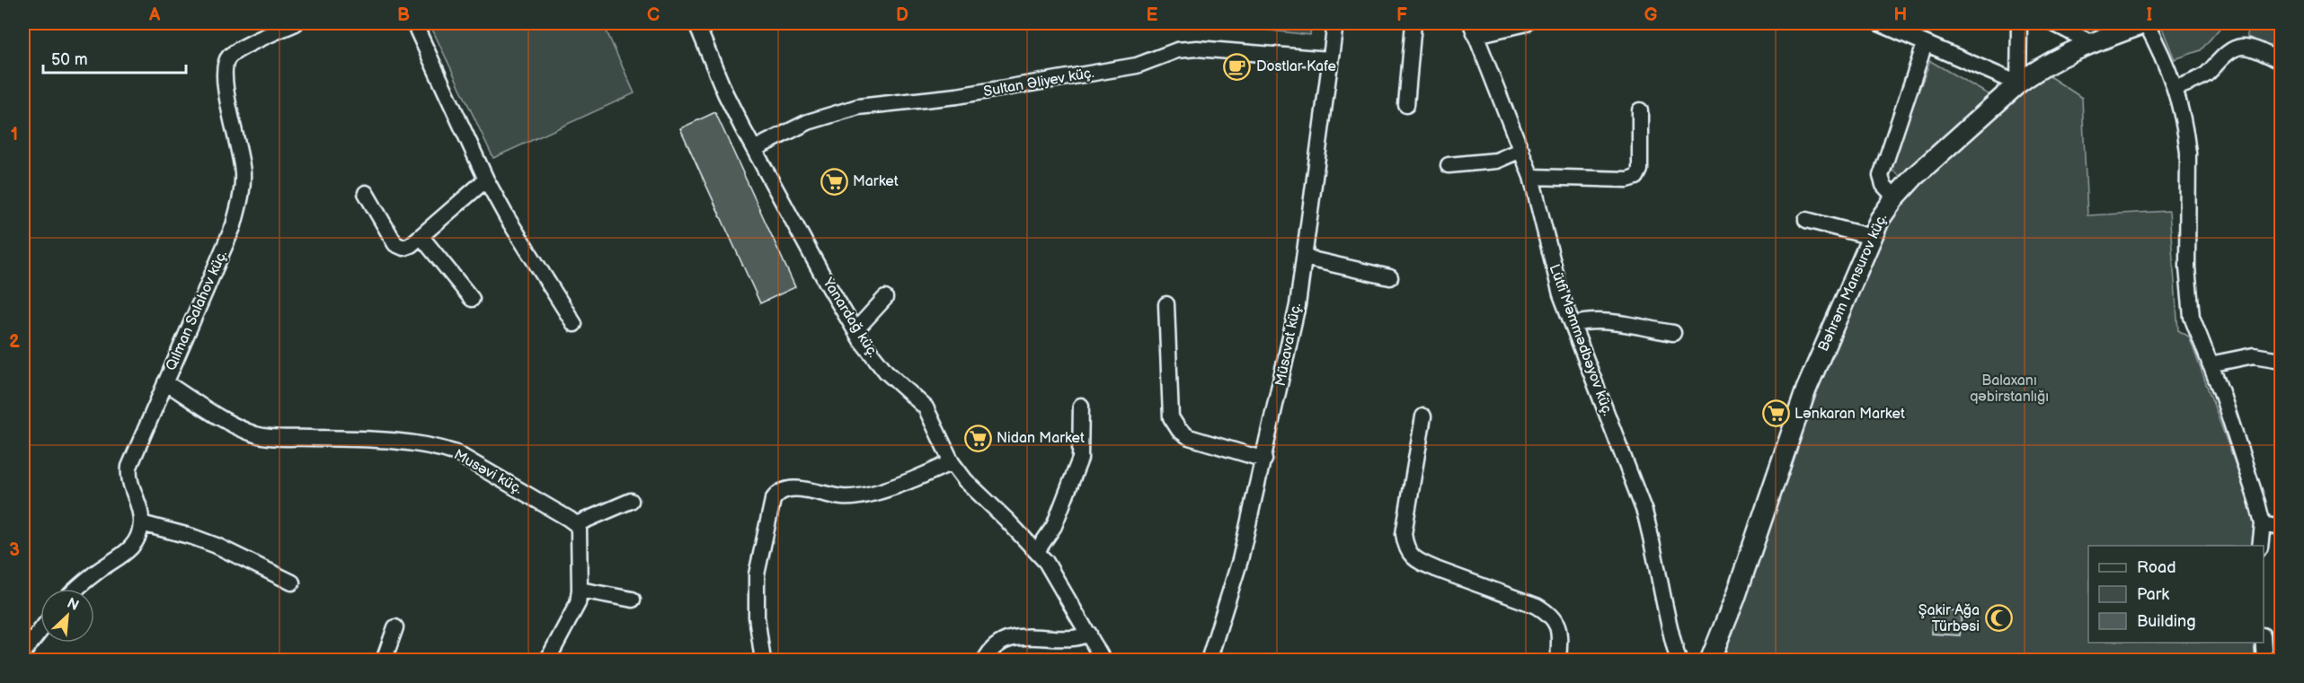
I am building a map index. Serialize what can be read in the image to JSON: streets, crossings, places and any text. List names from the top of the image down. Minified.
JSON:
{"streets":{"street":["Sultan Əliyev küç.","Bəhrəm Mansurov küç.","Qılman Salahov küç.","Yanardağ küç.","Lütfi Məmmədbəyov küç.","Müsavat küç.","Musəvi küç."]},"crossings":[["Sultan Əliyev küç.","Yanardağ küç."],["Sultan Əliyev küç.","Müsavat küç."],["Qılman Salahov küç.","Musəvi küç."]],"parks":["Balaxanı qəbirstanlığı"],"places":{"cafe":["Dostlar Kafe"],"supermarket":["Market","Lənkaran Market","Nidan Market"],"mosque":["Şakir Ağa Türbəsi"]},"legend":["Road","Park","Building"],"scale_bar":"50 m","north":"top right","grid":{"columns":["A","B","C","D","E","F","G","H","I"],"rows":["1","2","3"]}}
